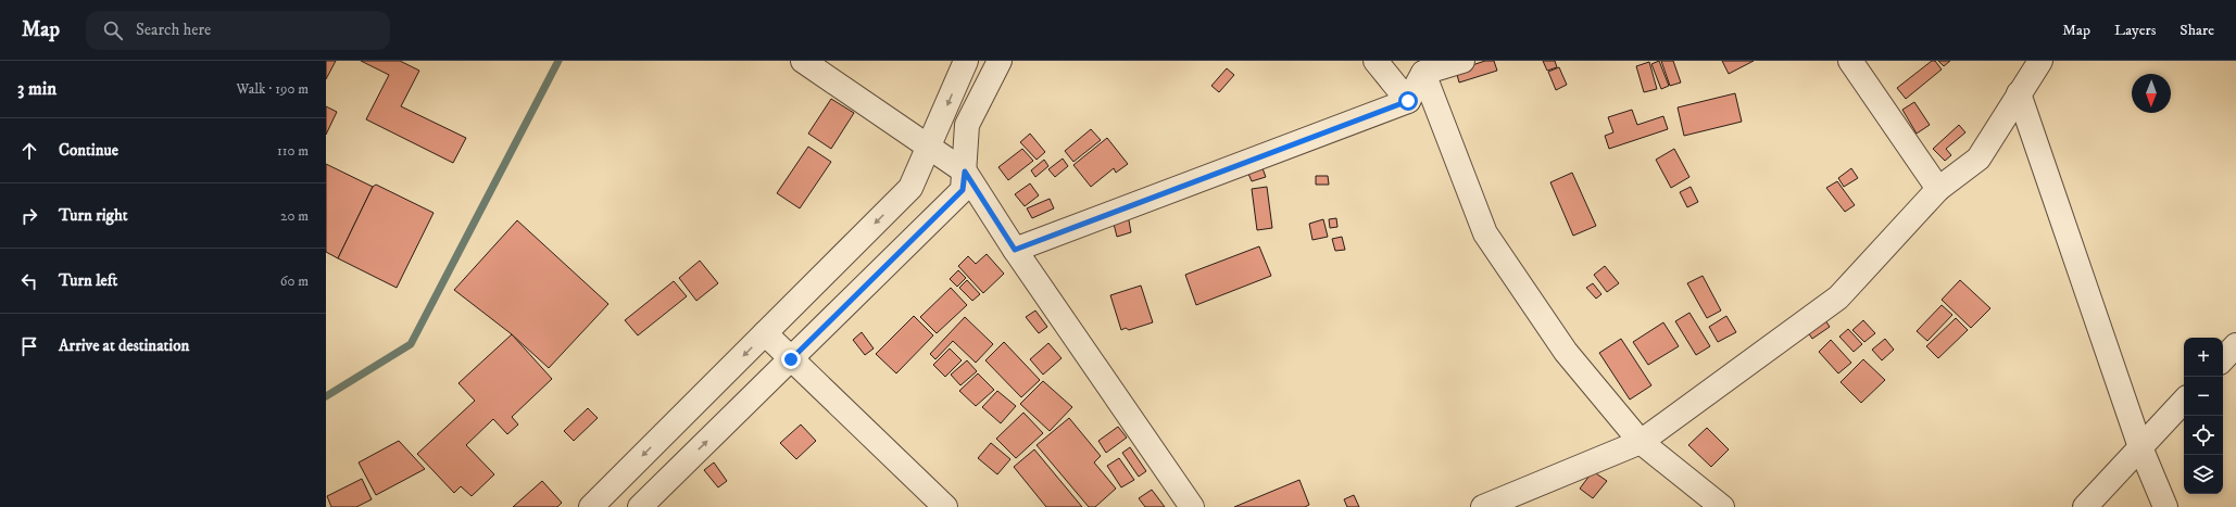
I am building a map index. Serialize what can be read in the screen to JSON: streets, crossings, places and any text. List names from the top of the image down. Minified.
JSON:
{"north":"bottom","page":{"header":"Map","search":"Search here","nav":["Map","Layers","Share"],"heading":["3 min","Walk · 190 m"],"list":[["Continue","110 m"],["Turn right","20 m"],["Turn left","60 m"],"Arrive at destination"],"map_buttons":["+","−"]}}
